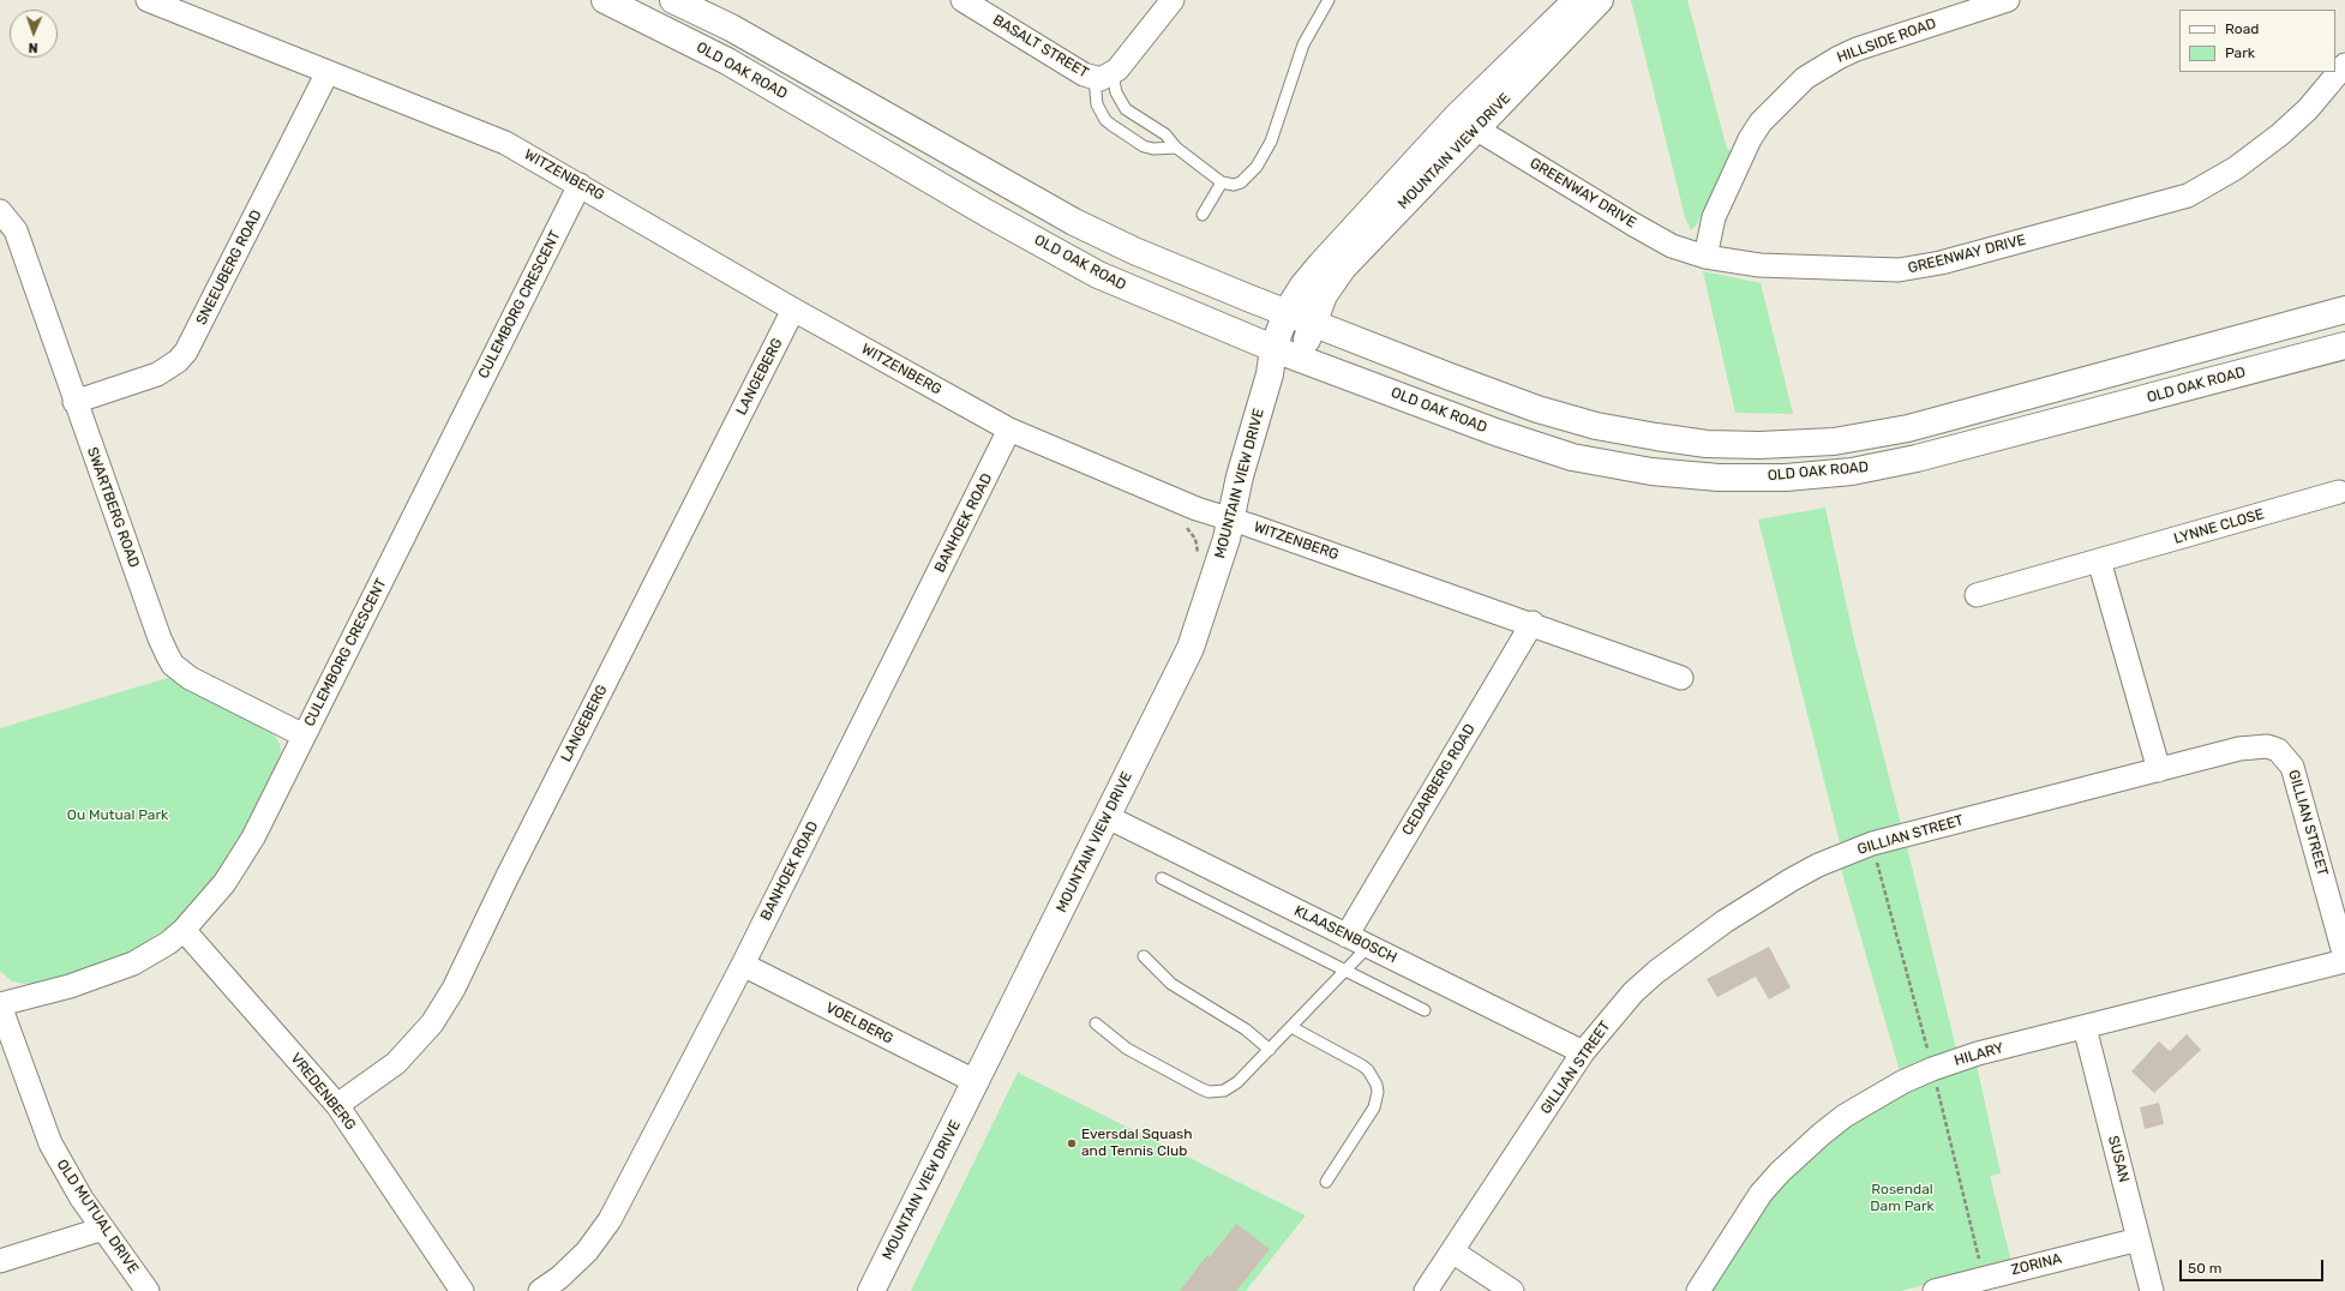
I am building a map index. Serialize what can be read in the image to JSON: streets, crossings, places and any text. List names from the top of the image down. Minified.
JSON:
{"streets":{"main road":["OLD OAK ROAD","MOUNTAIN VIEW DRIVE"],"street":["HILLSIDE ROAD","BASALT STREET","WITZENBERG","GREENWAY DRIVE","SNEEUBERG ROAD","CULEMBORG CRESCENT","LANGEBERG","SWARTBERG ROAD","BANHOEK ROAD","LYNNE CLOSE","CEDARBERG ROAD","GILLIAN STREET","KLAASENBOSCH","VOELBERG","HILARY","VREDENBERG","SUSAN","OLD MUTUAL DRIVE","ZORINA"]},"crossings":[["HILLSIDE ROAD","GREENWAY DRIVE"],["OLD OAK ROAD","MOUNTAIN VIEW DRIVE"],["MOUNTAIN VIEW DRIVE","WITZENBERG"],["MOUNTAIN VIEW DRIVE","GREENWAY DRIVE"],["MOUNTAIN VIEW DRIVE","KLAASENBOSCH"],["MOUNTAIN VIEW DRIVE","VOELBERG"],["WITZENBERG","SNEEUBERG ROAD"],["WITZENBERG","CULEMBORG CRESCENT"],["WITZENBERG","LANGEBERG"],["WITZENBERG","BANHOEK ROAD"],["WITZENBERG","CEDARBERG ROAD"],["SNEEUBERG ROAD","SWARTBERG ROAD"],["CULEMBORG CRESCENT","SWARTBERG ROAD"],["CULEMBORG CRESCENT","VREDENBERG"],["CULEMBORG CRESCENT","OLD MUTUAL DRIVE"],["LANGEBERG","VREDENBERG"],["BANHOEK ROAD","VOELBERG"],["CEDARBERG ROAD","KLAASENBOSCH"],["GILLIAN STREET","KLAASENBOSCH"],["GILLIAN STREET","HILARY"],["HILARY","SUSAN"],["SUSAN","ZORINA"]],"parks":["Ou Mutual Park","Rosendal Dam Park"],"places":["Eversdal Squash and Tennis Club"],"legend":["Road","Park"],"scale_bar":"50 m","north":"bottom"}
